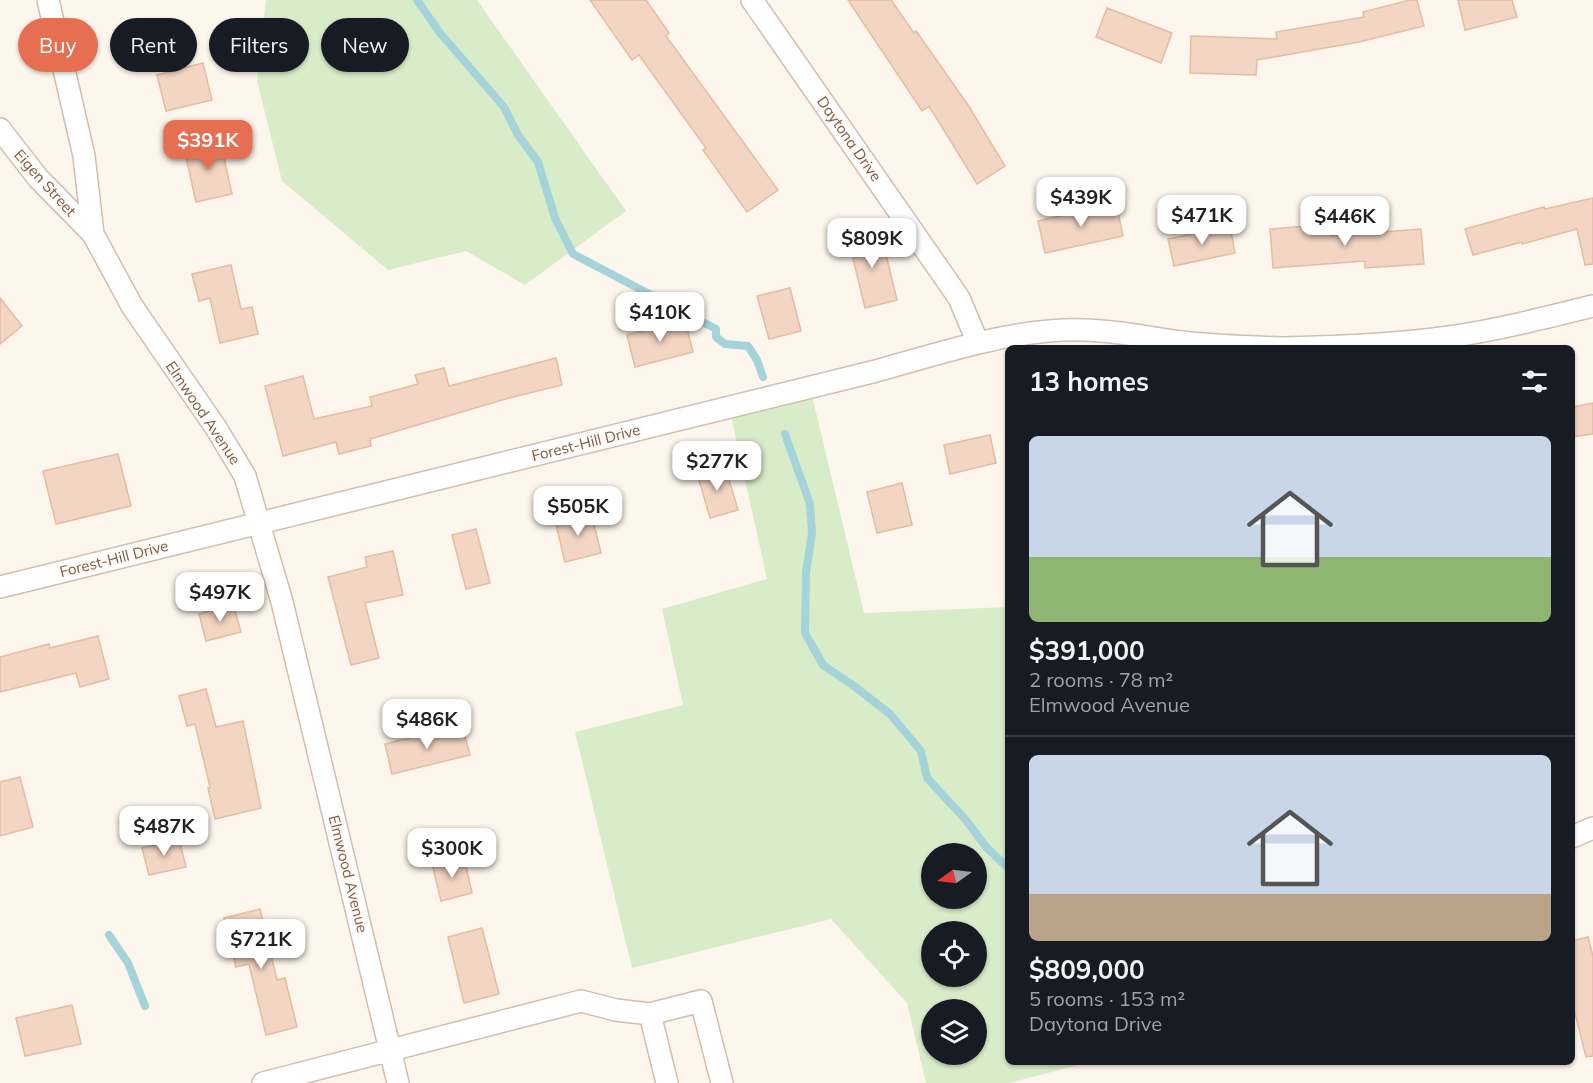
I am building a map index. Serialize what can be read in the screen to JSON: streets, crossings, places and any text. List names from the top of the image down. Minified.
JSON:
{"streets":{"street":["Daytona Drive","Eigen Street","Elmwood Avenue","Forest-Hill Drive"]},"crossings":[["Daytona Drive","Forest-Hill Drive"],["Eigen Street","Elmwood Avenue"],["Elmwood Avenue","Forest-Hill Drive"]],"north":"left","page":{"chip":["Buy","Rent","Filters","New"],"price":["$391K","$439K","$471K","$446K","$809K","$410K","$277K","$505K","$497K","$486K","$487K","$300K","$721K"],"heading":"13 homes","list":[{"name":"$391,000","note":"2 rooms · 78 m² · Elmwood Avenue"},{"name":"$809,000","note":"5 rooms · 153 m² · Daytona Drive"}]}}
